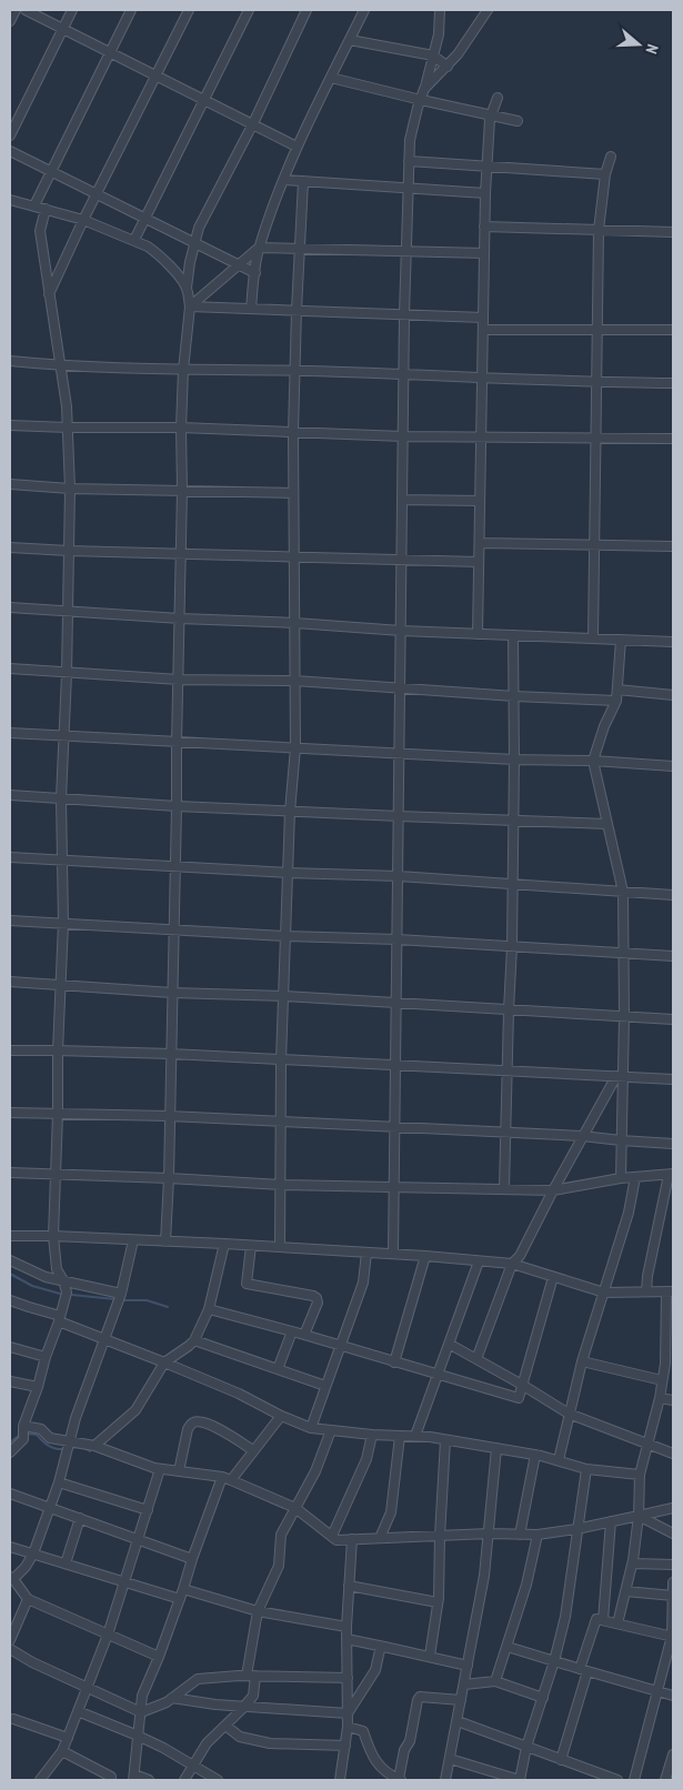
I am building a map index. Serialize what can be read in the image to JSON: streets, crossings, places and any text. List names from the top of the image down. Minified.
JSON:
{"north":"right"}
